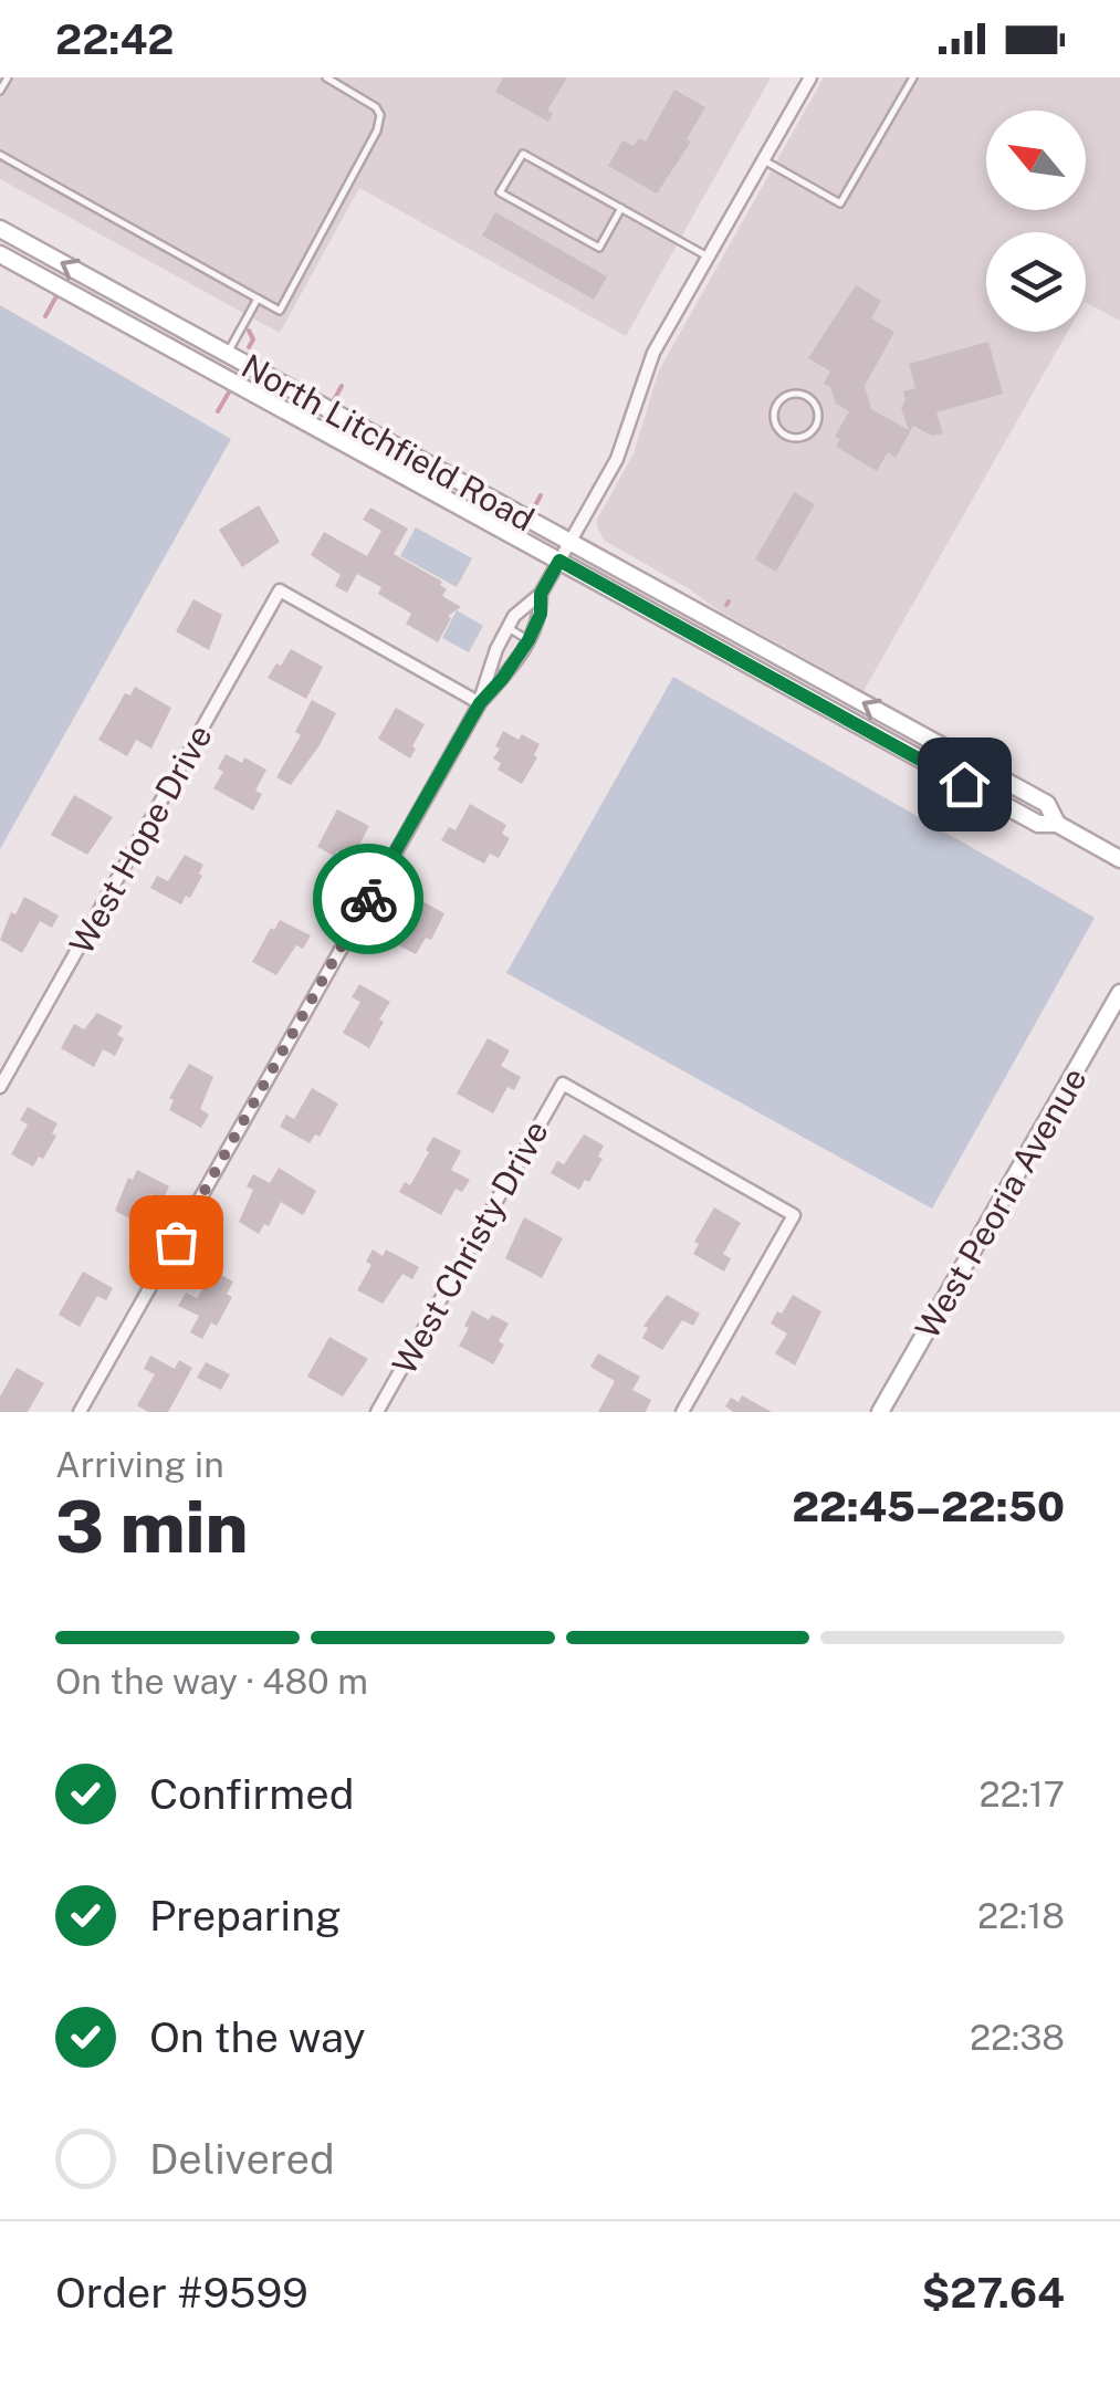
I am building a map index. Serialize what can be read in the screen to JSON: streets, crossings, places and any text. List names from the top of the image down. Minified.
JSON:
{"streets":{"main road":["North Litchfield Road","West Peoria Avenue"],"street":["West Hope Drive","West Christy Drive"]},"north":"top left","page":{"status":"22:42","heading":["3 min","Arriving in","22:45–22:50"],"panel":["Order #9599","$27.64"],"bar":"On the way · 480 m","list":[["Confirmed","22:17"],["Preparing","22:18"],["On the way","22:38"],"Delivered"]}}
